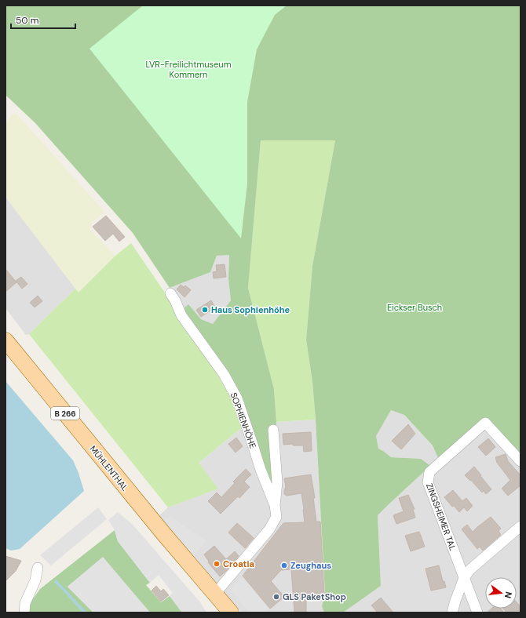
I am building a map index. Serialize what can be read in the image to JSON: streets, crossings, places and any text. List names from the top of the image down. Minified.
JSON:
{"streets":{"main road":["B 266","MÜHLENTHAL"],"street":["SOPHIENHÖHE","ZINGSHEIMER TAL"]},"crossings":[["B 266","MÜHLENTHAL"]],"parks":["LVR-Freilichtmuseum Kommern","Eickser Busch"],"places":["Haus Sophienhöhe","Croatia","Zeughaus","GLS PaketShop"],"scale_bar":"50 m","north":"right"}
